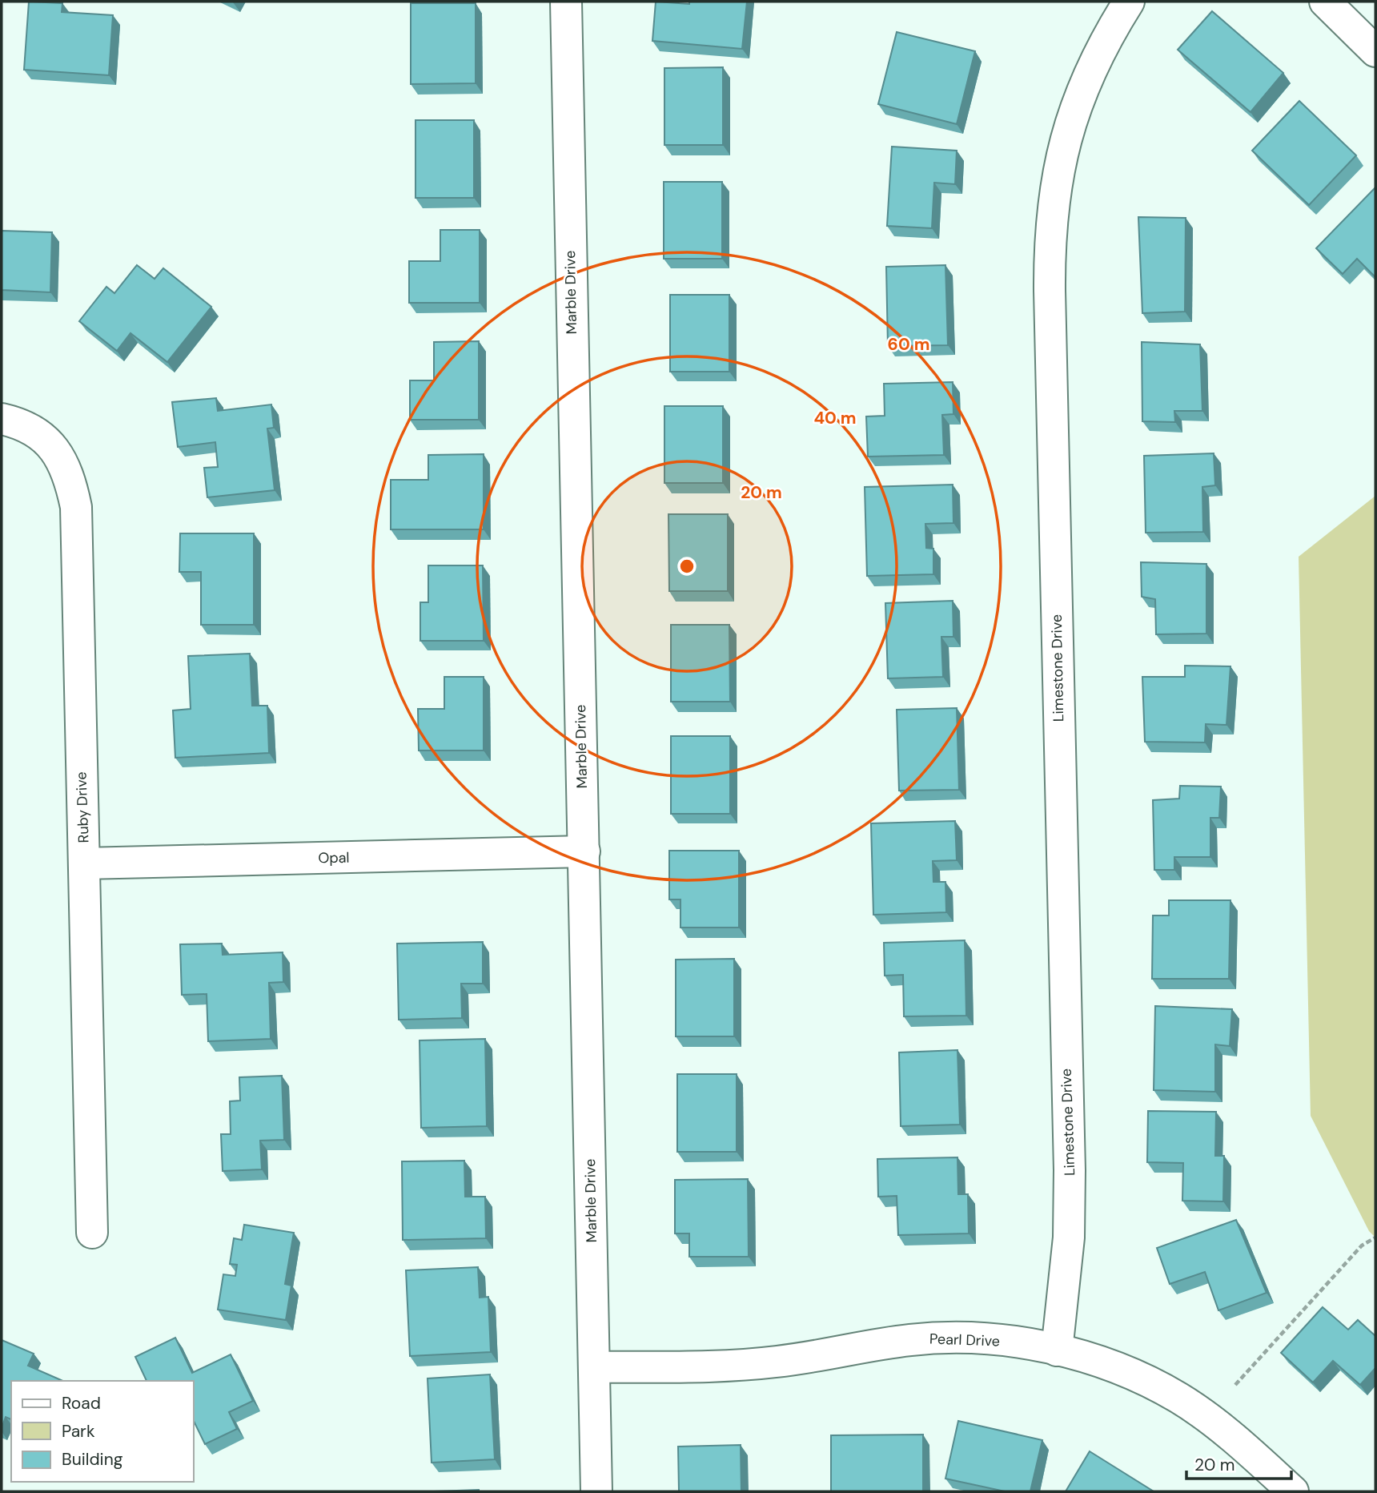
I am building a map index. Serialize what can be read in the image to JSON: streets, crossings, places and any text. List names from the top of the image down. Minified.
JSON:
{"streets":{"street":["Marble Drive","Limestone Drive","Ruby Drive","Opal","Pearl Drive"]},"crossings":[["Marble Drive","Opal"],["Marble Drive","Pearl Drive"],["Limestone Drive","Pearl Drive"],["Ruby Drive","Opal"]],"legend":["Road","Park","Building"],"scale_bar":"20 m","rings":["60 m","40 m","20 m"]}
